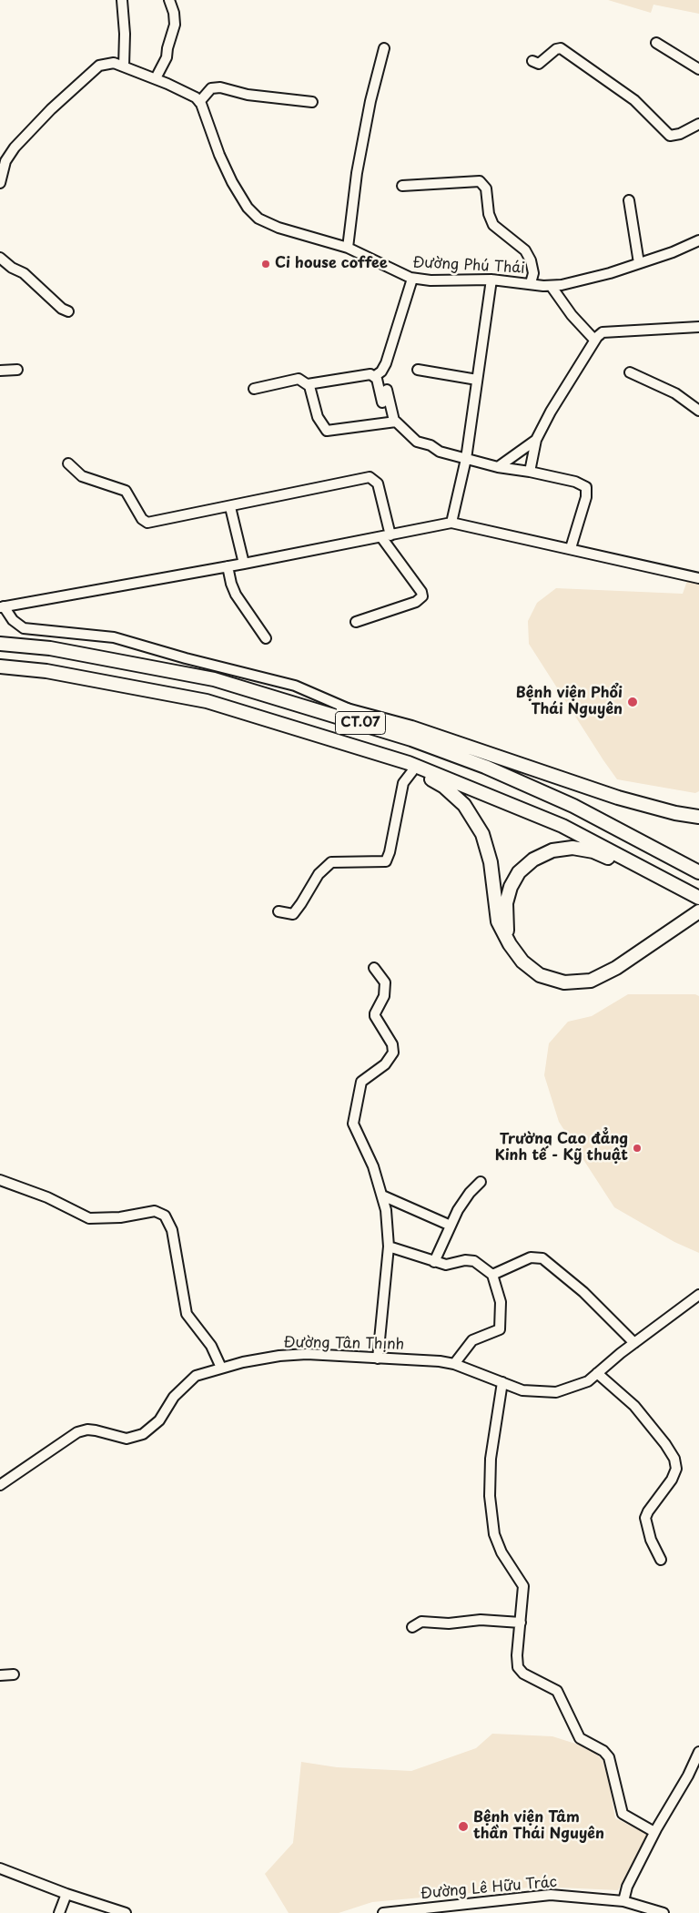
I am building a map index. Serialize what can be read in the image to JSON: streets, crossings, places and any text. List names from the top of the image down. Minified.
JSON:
{"streets":{"highway":["CT.07"],"street":["Đường Phú Thái","Đường Tân Thịnh","Đường Lê Hữu Trác"]},"places":["Ci house coffee","Bệnh viện Phổi Thái Nguyên","Trường Cao đẳng Kinh tế - Kỹ thuật","Bệnh viện Tâm thần Thái Nguyên"]}
